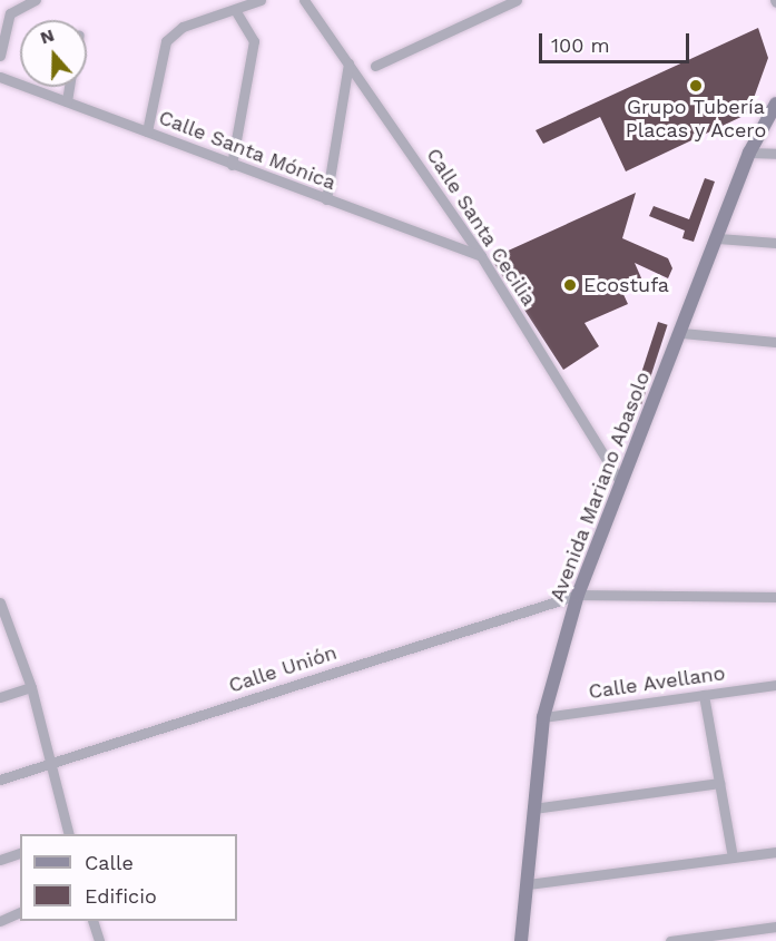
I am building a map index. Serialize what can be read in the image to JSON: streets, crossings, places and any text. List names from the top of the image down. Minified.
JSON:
{"streets":{"street":["Calle Santa Mónica","Calle Santa Cecilia","Avenida Mariano Abasolo","Calle Unión","Calle Avellano"]},"crossings":[["Calle Santa Mónica","Calle Santa Cecilia"],["Calle Santa Cecilia","Avenida Mariano Abasolo"],["Avenida Mariano Abasolo","Calle Unión"],["Avenida Mariano Abasolo","Calle Avellano"]],"places":["Grupo Tubería Placas y Acero","Ecostufa"],"legend":["Calle","Edificio"],"scale_bar":"100 m","north":"top"}
